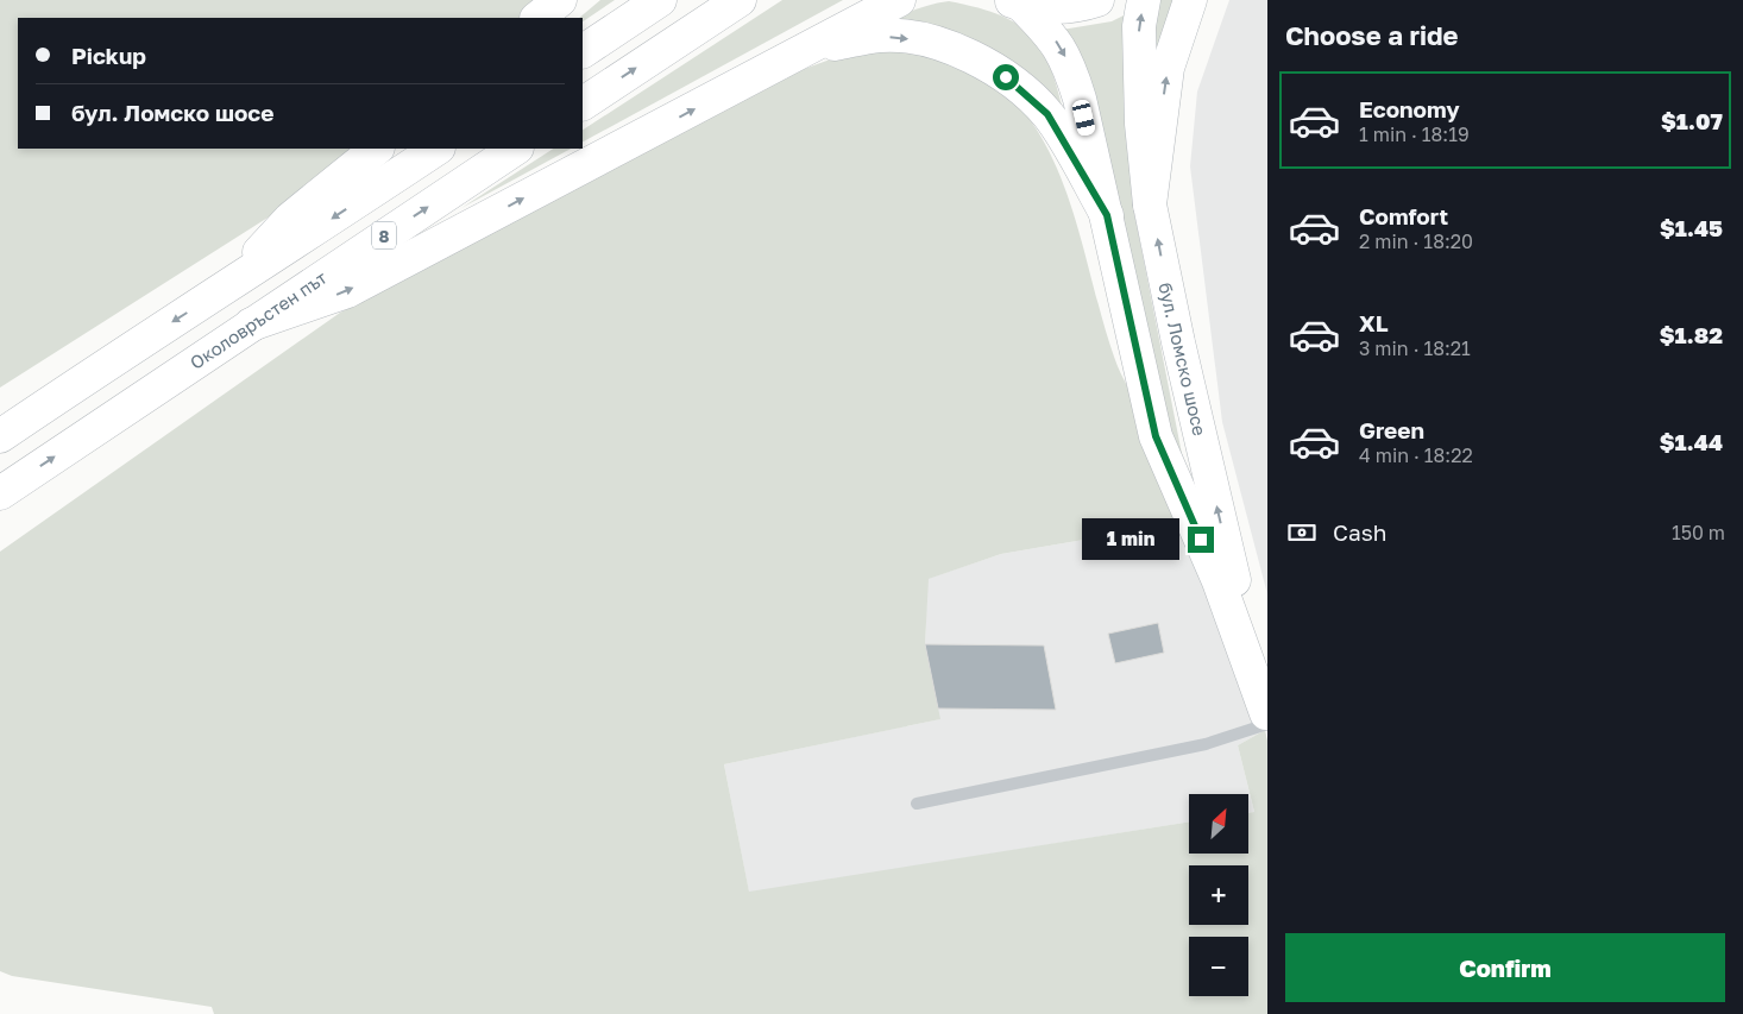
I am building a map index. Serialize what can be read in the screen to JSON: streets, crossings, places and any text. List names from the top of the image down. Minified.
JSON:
{"streets":{"main road":["8","Околовръстен път","бул. Ломско шосе"]},"north":"top right","page":{"heading":"Choose a ride","banner":["Pickup","бул. Ломско шосе"],"list":[{"name":"Economy","note":"1 min · 18:19","value":"$1.07"},{"name":"Comfort","note":"2 min · 18:20","value":"$1.45"},{"name":"XL","note":"3 min · 18:21","value":"$1.82"},{"name":"Green","note":"4 min · 18:22","value":"$1.44"}],"pay":["Cash","150 m"],"bubble":"1 min","map_buttons":["+","−"],"buttons":"Confirm"}}
